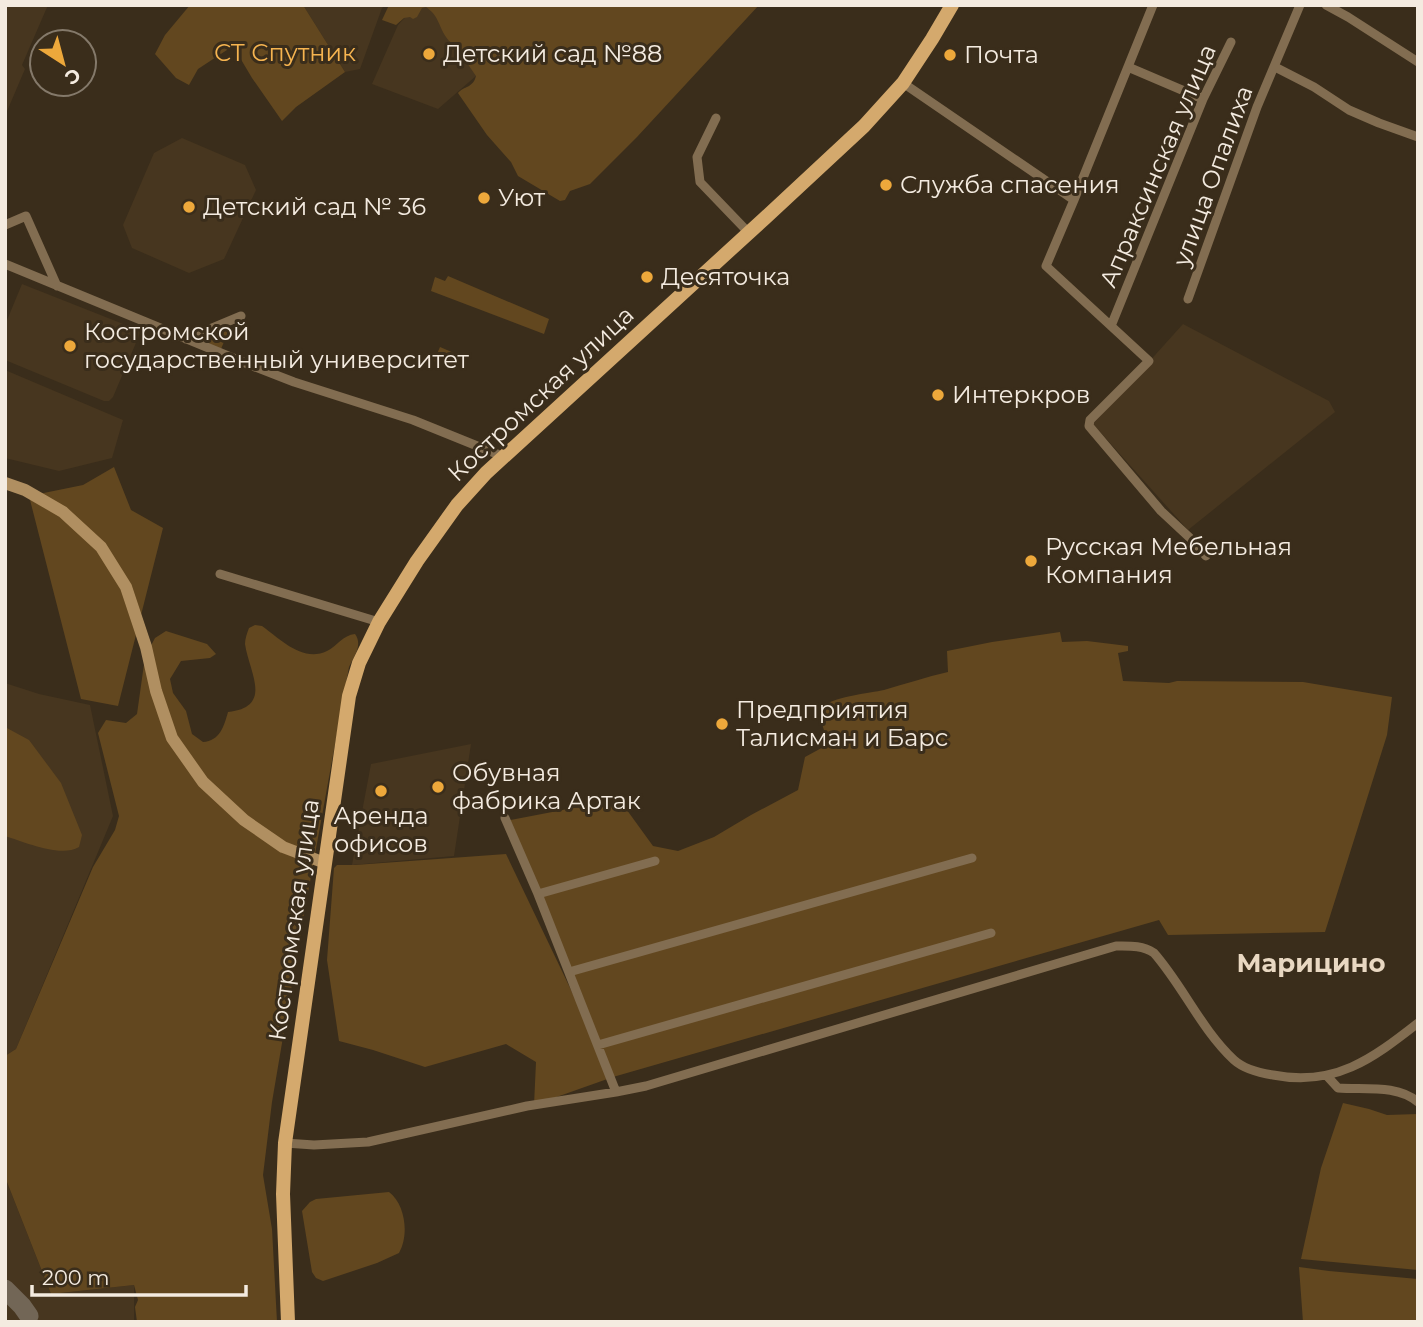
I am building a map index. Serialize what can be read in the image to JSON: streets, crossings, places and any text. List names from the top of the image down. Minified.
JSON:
{"streets":{"main road":["Костромская улица"],"street":["Апраксинская улица","улица Опалиха"]},"districts":["Марицино"],"parks":["СТ Спутник"],"places":["Детский сад №88","Почта","Служба спасения","Уют","Детский сад № 36","Десяточка","Костромской государственный университет","Интеркров","Русская Мебельная Компания","Предприятия Талисман и Барс","Обувная фабрика Артак","Аренда офисов"],"scale_bar":"200 m","north":"bottom right"}
